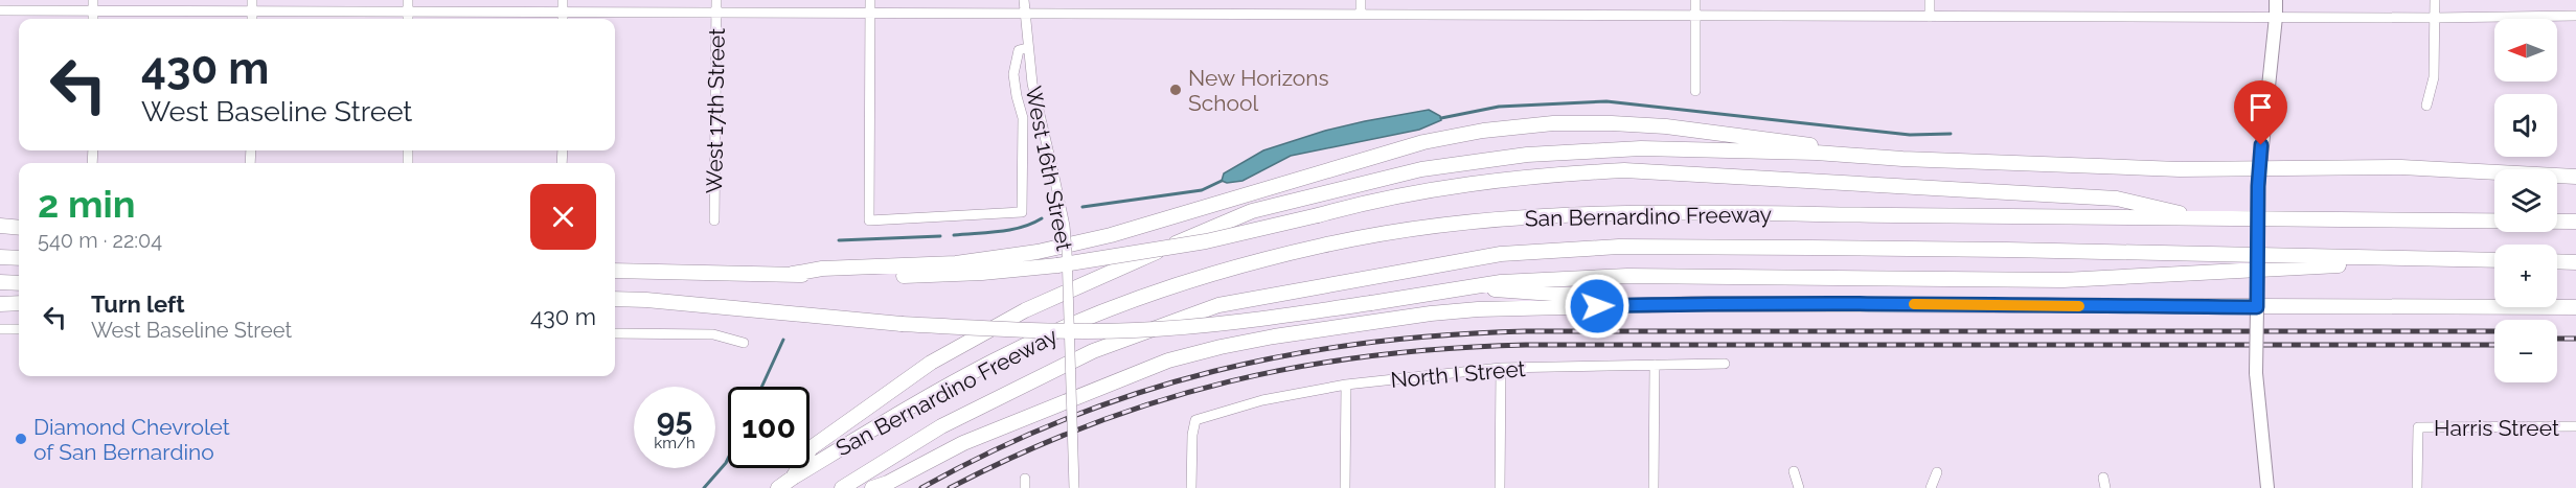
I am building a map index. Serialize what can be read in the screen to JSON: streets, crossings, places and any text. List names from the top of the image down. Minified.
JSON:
{"streets":{"highway":["San Bernardino Freeway"],"street":["West 17th Street","West 16th Street","North I Street","Harris Street"]},"places":["New Horizons School","Diamond Chevrolet of San Bernardino"],"north":"left","page":{"map_buttons":["+","−"],"turn":["430 m","West Baseline Street"],"heading":["2 min","540 m · 22:04"],"list":[{"name":"Turn left","note":"West Baseline Street","value":"430 m"}],"speed":"95 km/h","limit":"100"}}
